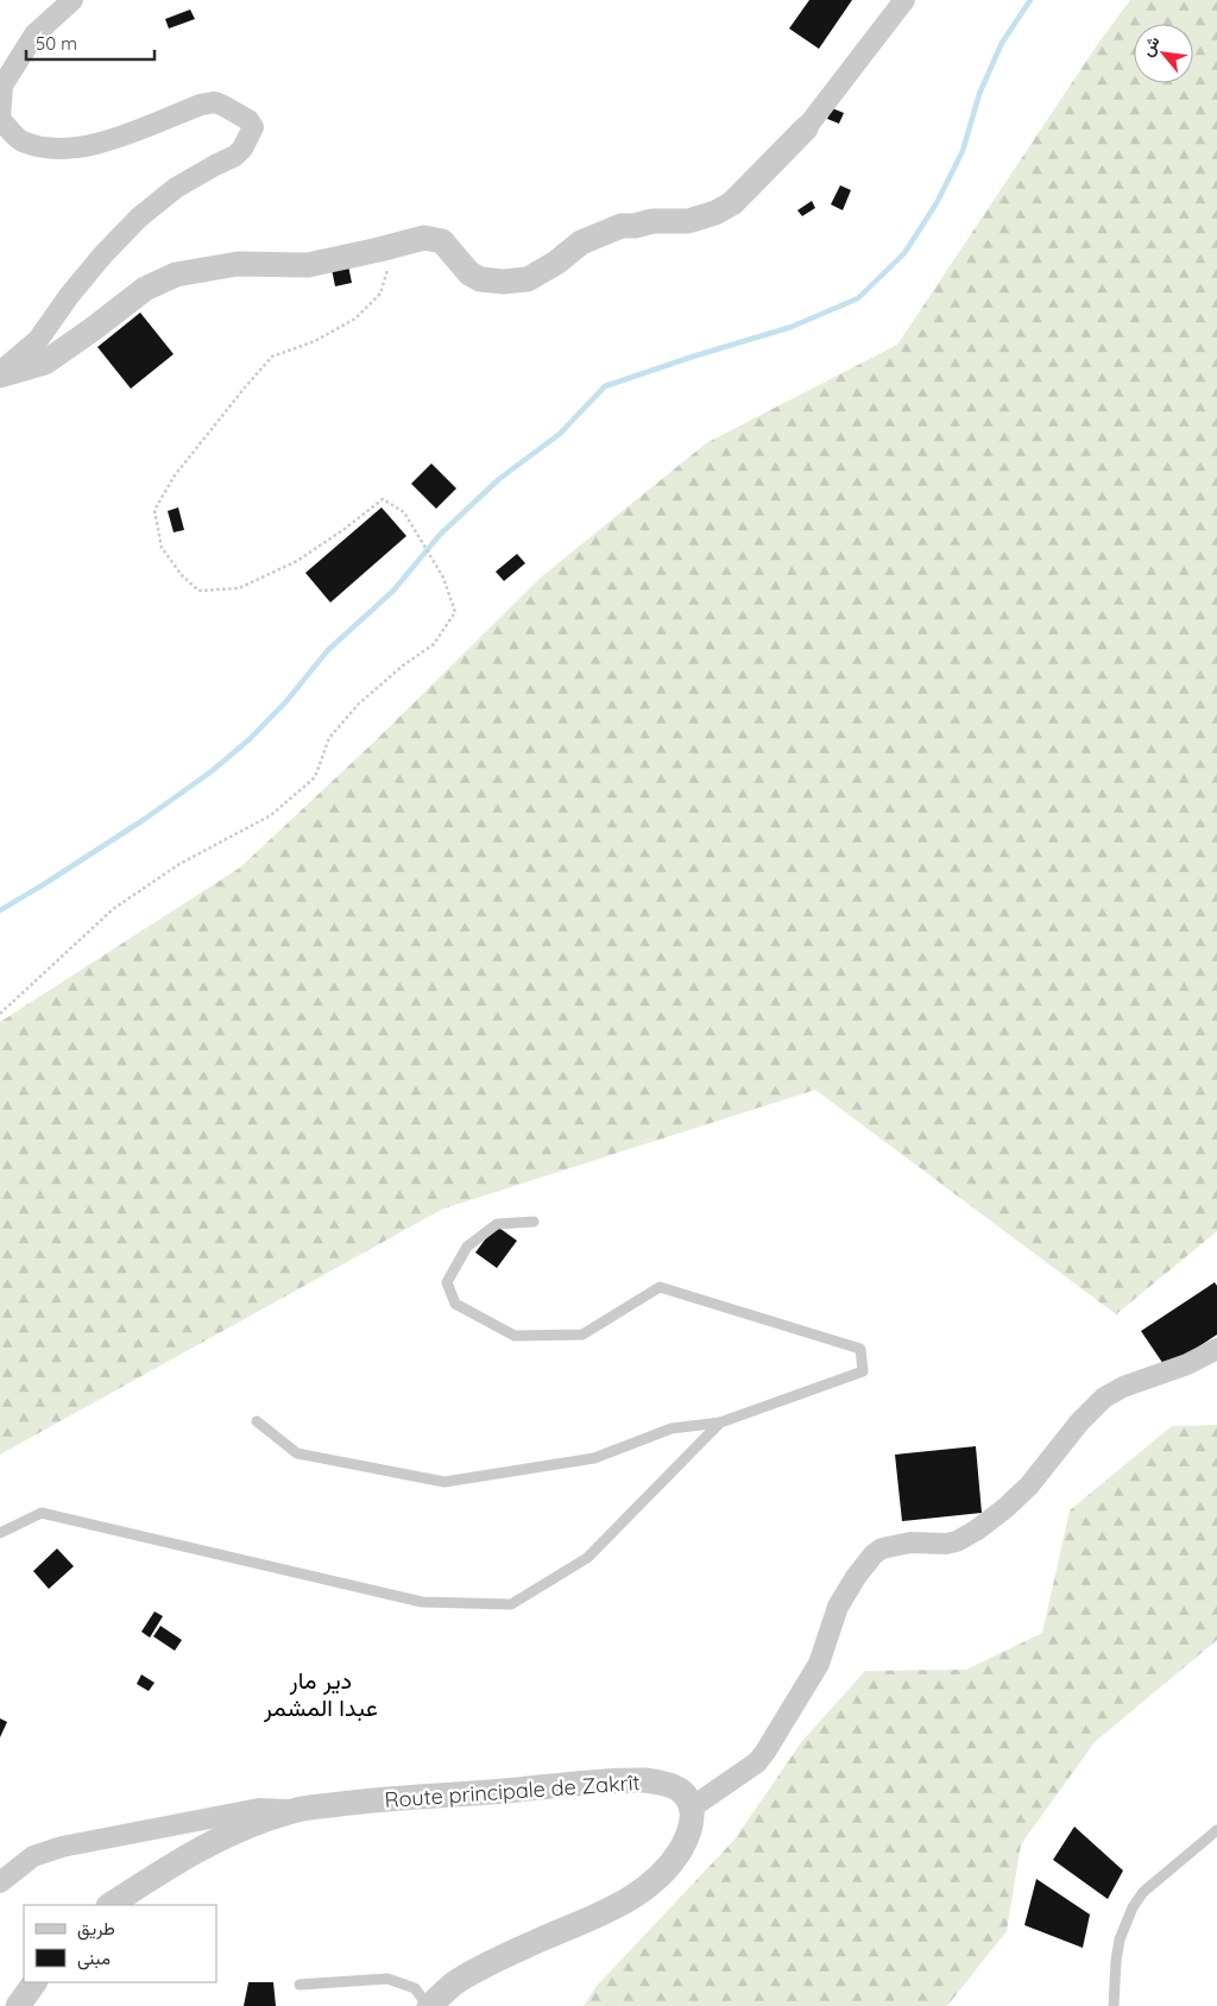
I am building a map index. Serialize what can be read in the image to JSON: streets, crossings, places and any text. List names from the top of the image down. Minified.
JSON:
{"streets":{"street":["Route principale de Zakrît"]},"districts":["دير مار عبدا المشمر"],"legend":["طريق","مبنى"],"scale_bar":"50 m","north":"top left"}
